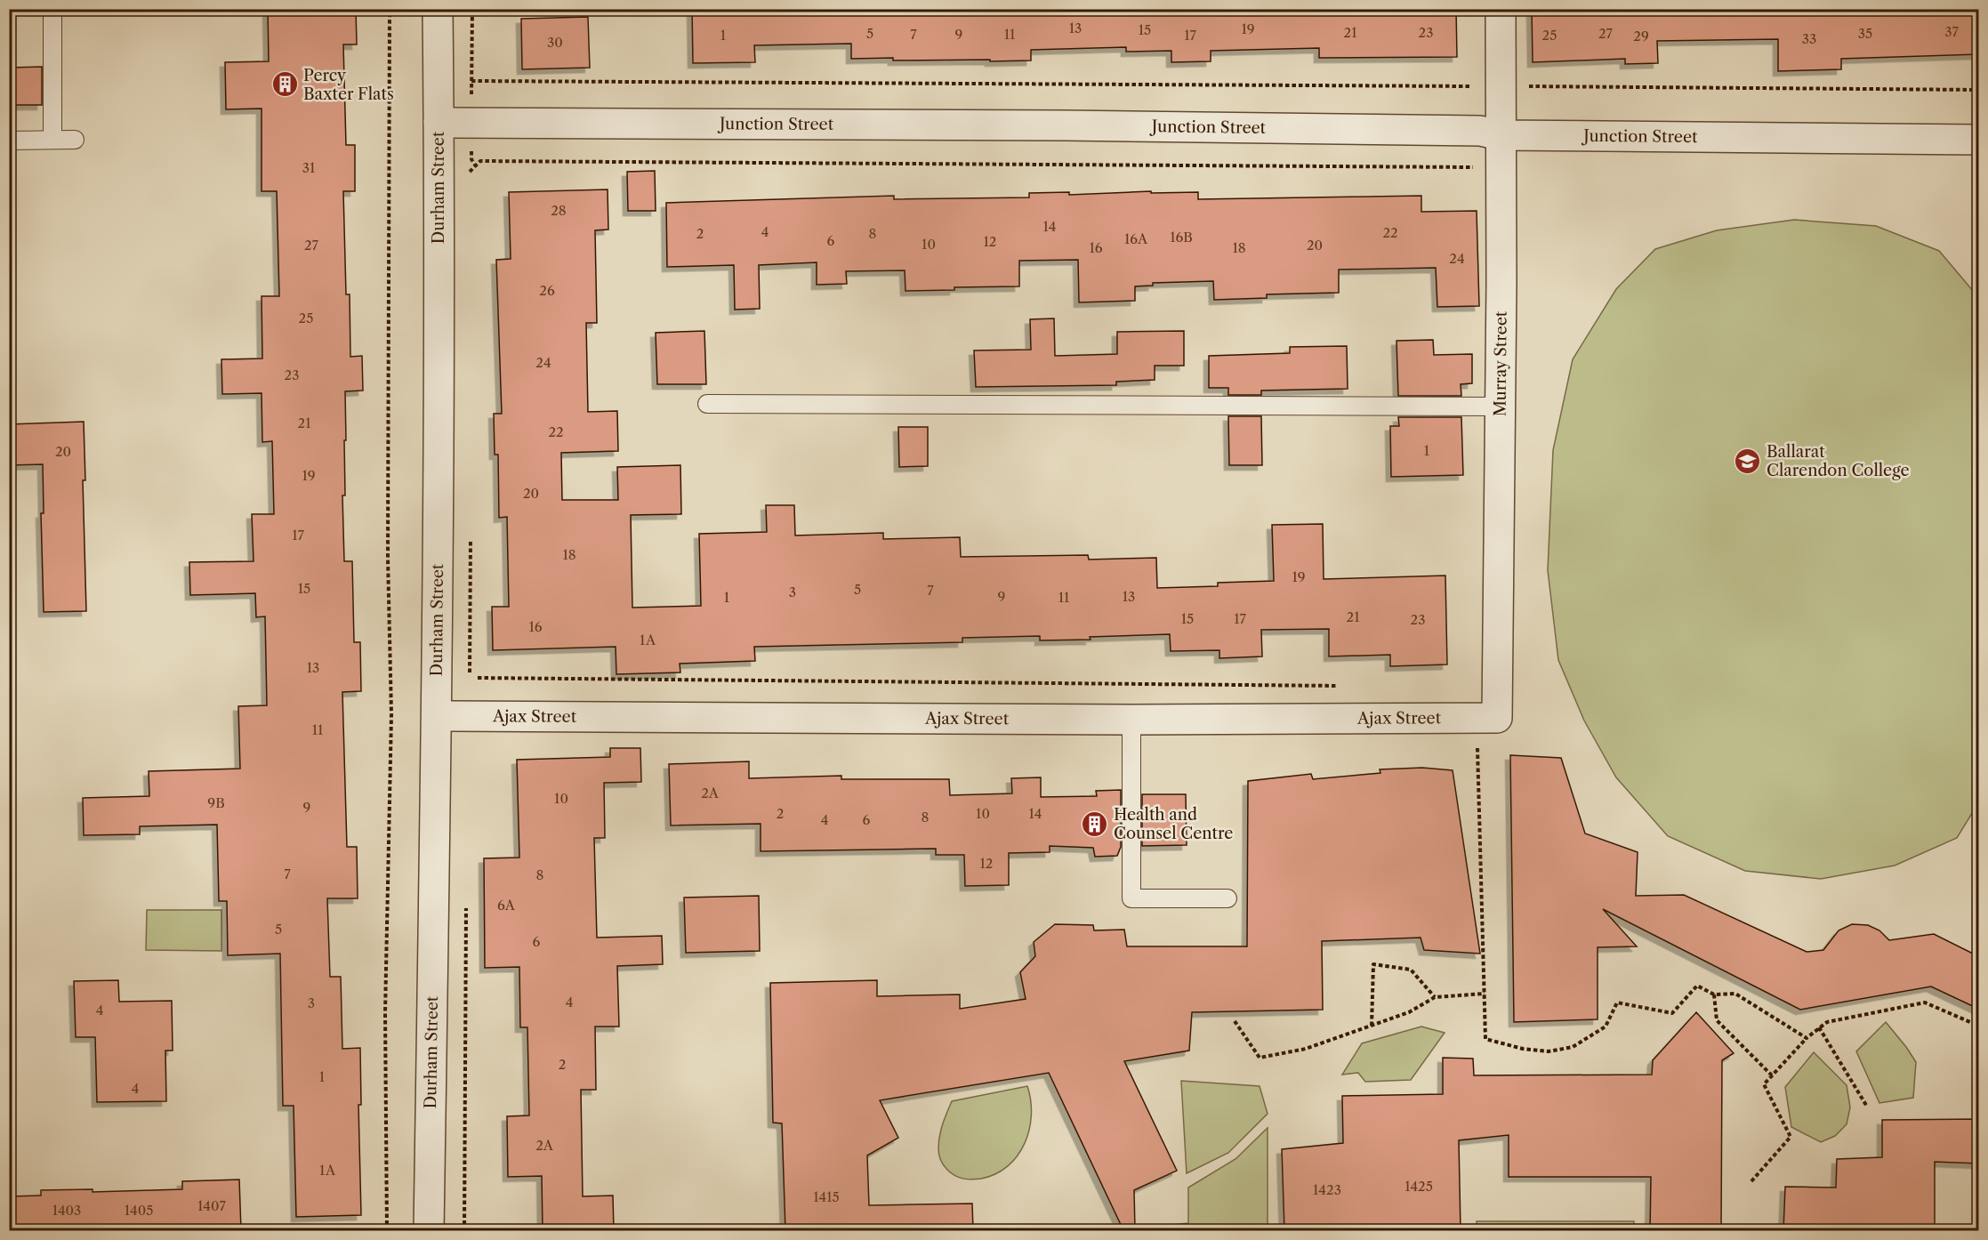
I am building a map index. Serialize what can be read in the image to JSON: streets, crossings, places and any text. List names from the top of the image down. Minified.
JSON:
{"streets":{"street":["Junction Street","Durham Street","Murray Street","Ajax Street"]},"crossings":[["Junction Street","Durham Street"],["Junction Street","Murray Street"],["Durham Street","Ajax Street"],["Murray Street","Ajax Street"]],"places":{"building":["Percy Baxter Flats","Health and Counsel Centre"],"school or university":["Ballarat Clarendon College"]},"house_numbers":["13","19","15","37","21","23","5","27","35","7","9","11","1","17","25","29","33","30","31","28","14","4","22","2","8","16B","16A","6","12","10","27","20","16","18","24","26","25","24","23","21","22","1","20","19","20","17","18","19","15","5","7","3","9","13","1","11","21","15","17","23","16","1A","13","11","2A","10","9B","9","2","10","14","8","4","6","12","7","8","6A","5","6","4","3","4","2","1","4","2A","1A","1425","1423","1415","1407","1403","1405"]}
